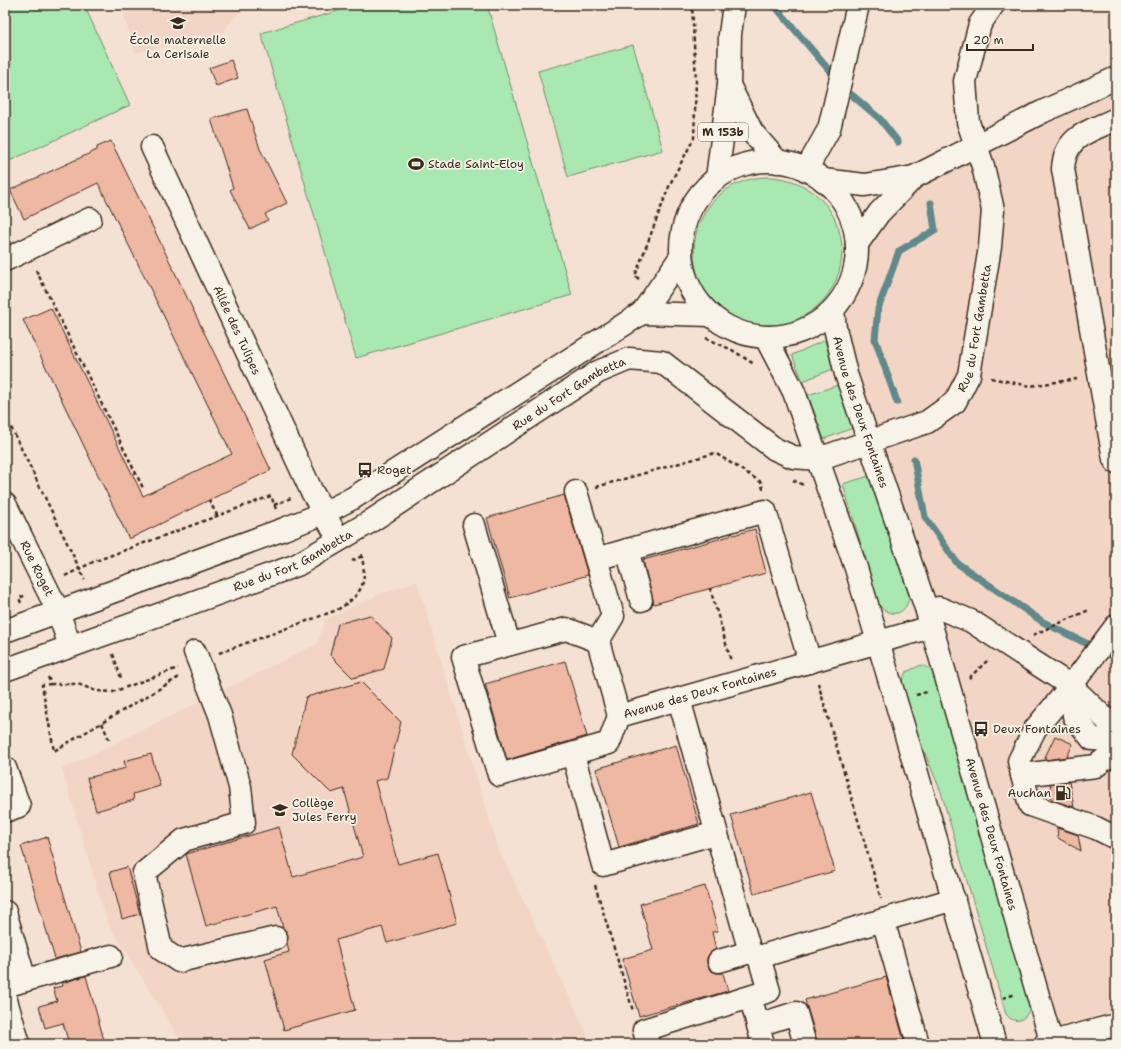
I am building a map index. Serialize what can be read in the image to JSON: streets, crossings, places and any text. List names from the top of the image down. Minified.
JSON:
{"streets":{"main road":["M 153b","Rue du Fort Gambetta","Allée des Tulipes","Avenue des Deux Fontaines","Rue Roget"]},"crossings":[["Rue du Fort Gambetta","Allée des Tulipes"],["Rue du Fort Gambetta","Avenue des Deux Fontaines"],["Rue du Fort Gambetta","Rue Roget"]],"places":{"school or university":["École maternelle La Cerisaie","Collège Jules Ferry"],"sports":["Stade Saint-Eloy"],"bus stop":["Roget","Deux Fontaines"],"fuel station":["Auchan"]},"scale_bar":"20 m"}
